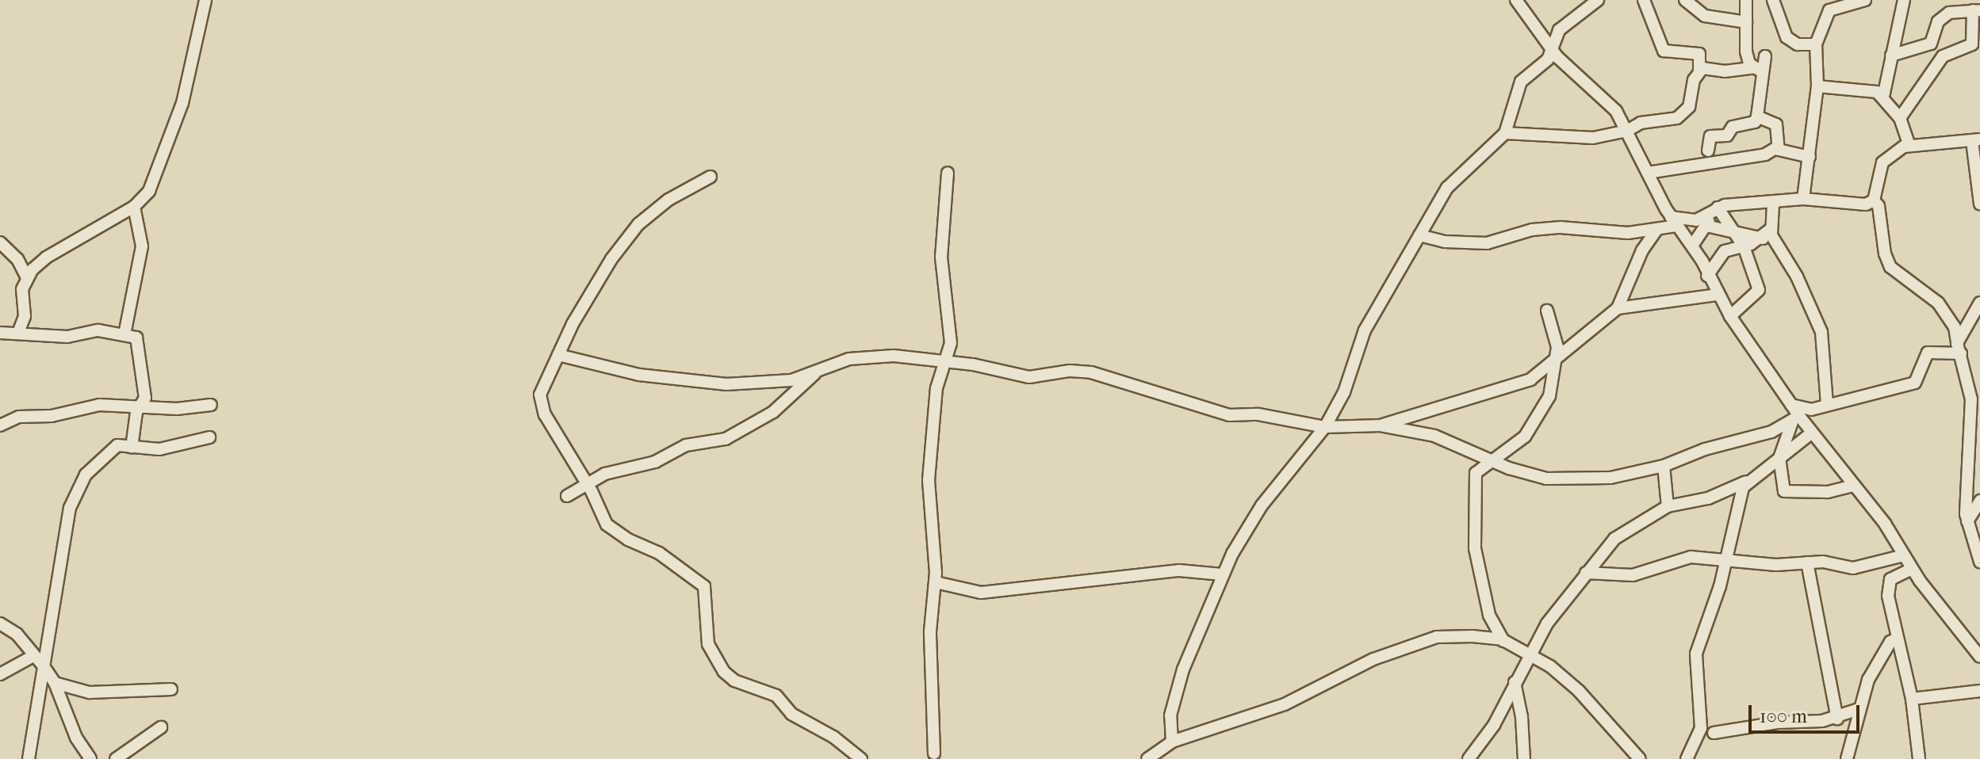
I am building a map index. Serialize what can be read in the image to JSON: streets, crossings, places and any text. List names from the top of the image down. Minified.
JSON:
{"scale_bar":"100 m"}
